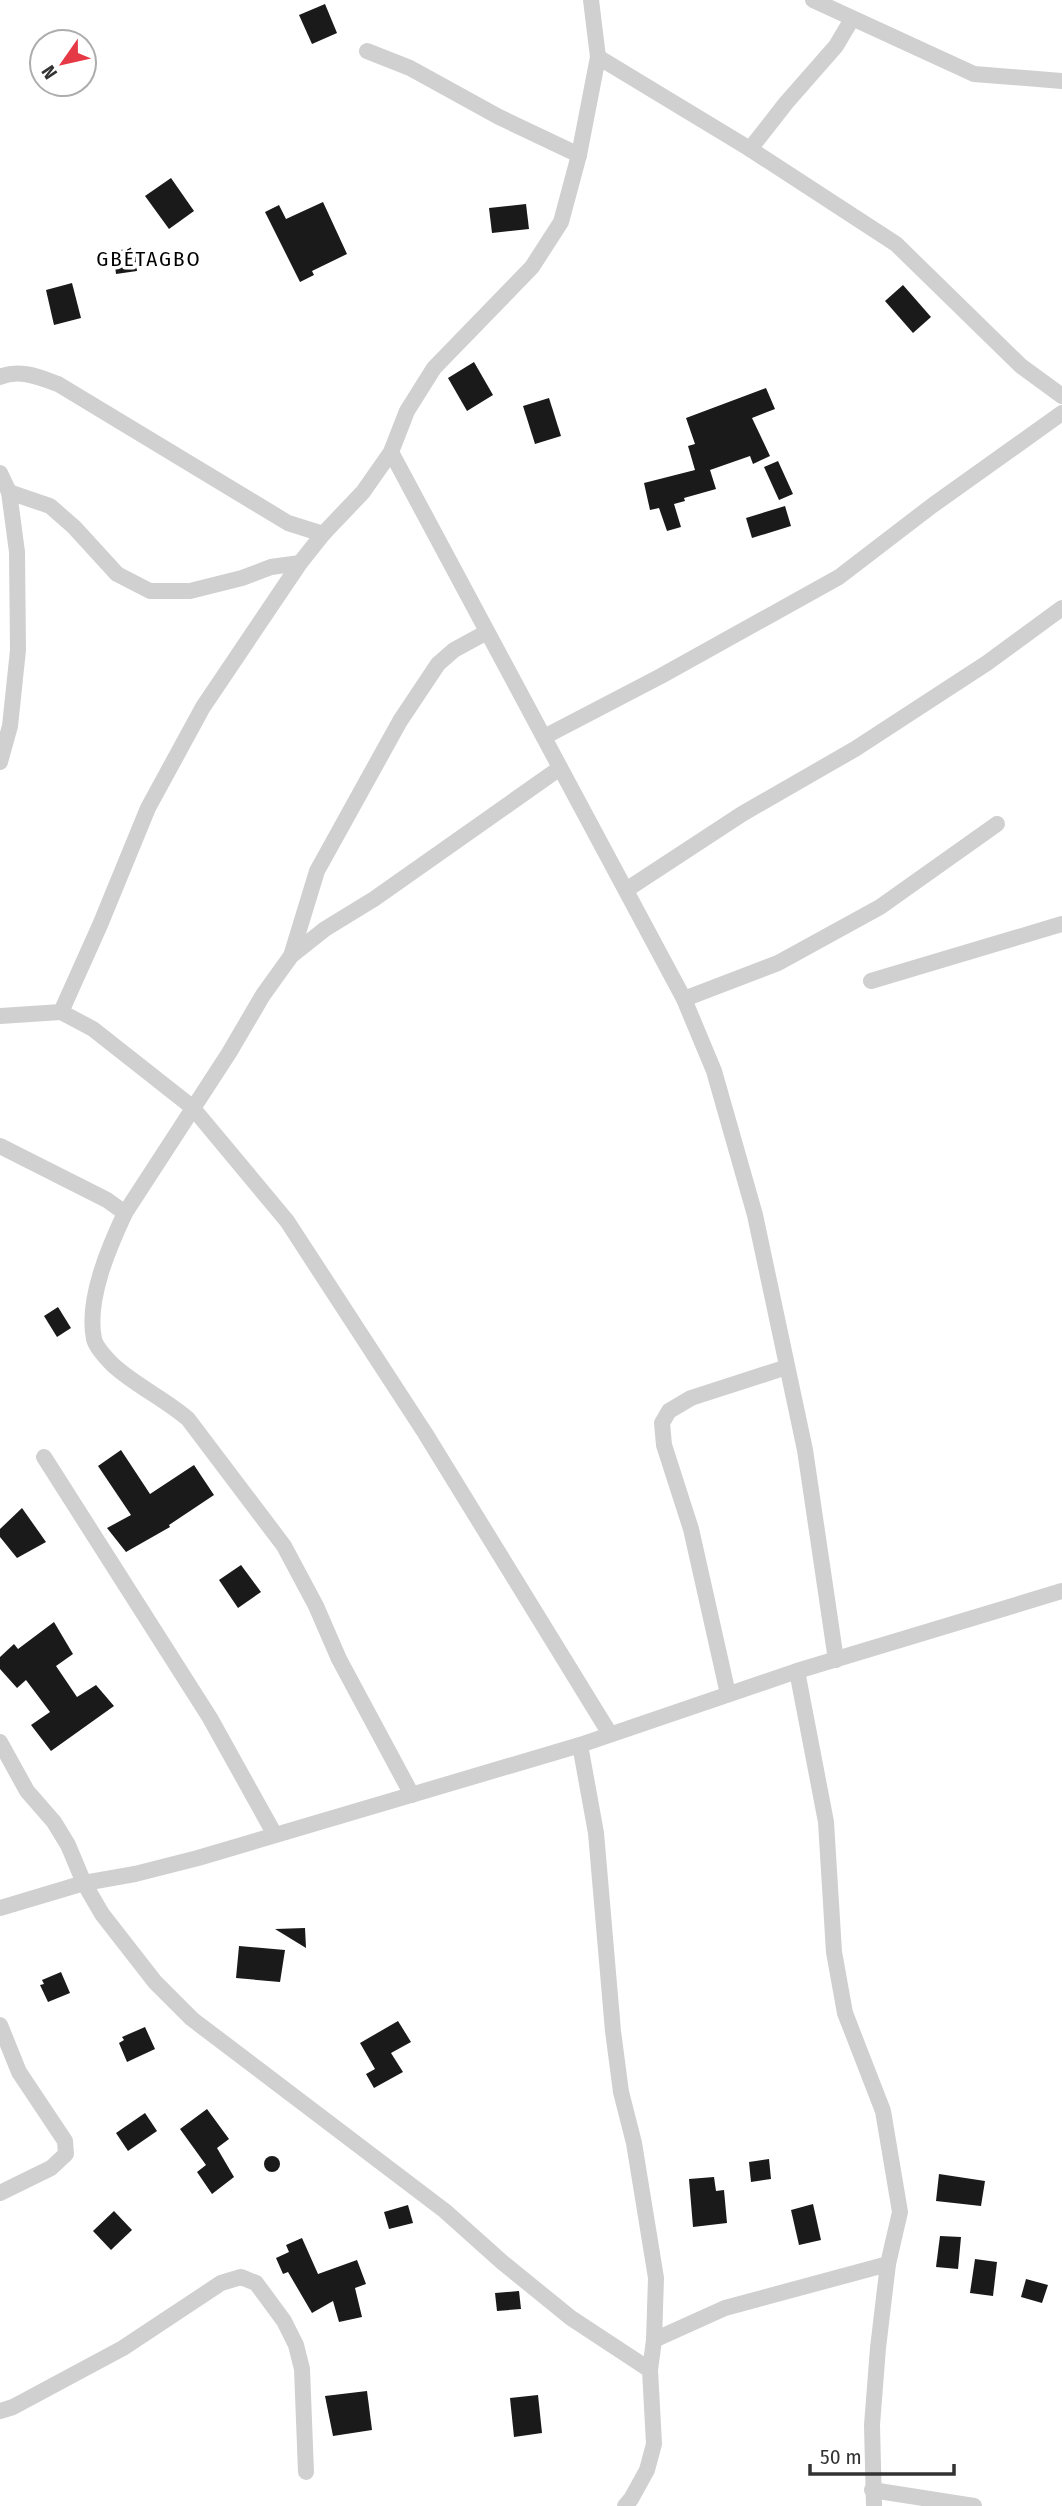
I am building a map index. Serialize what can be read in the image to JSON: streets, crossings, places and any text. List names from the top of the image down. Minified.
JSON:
{"districts":["GBÉTAGBO"],"scale_bar":"50 m","north":"bottom left"}
